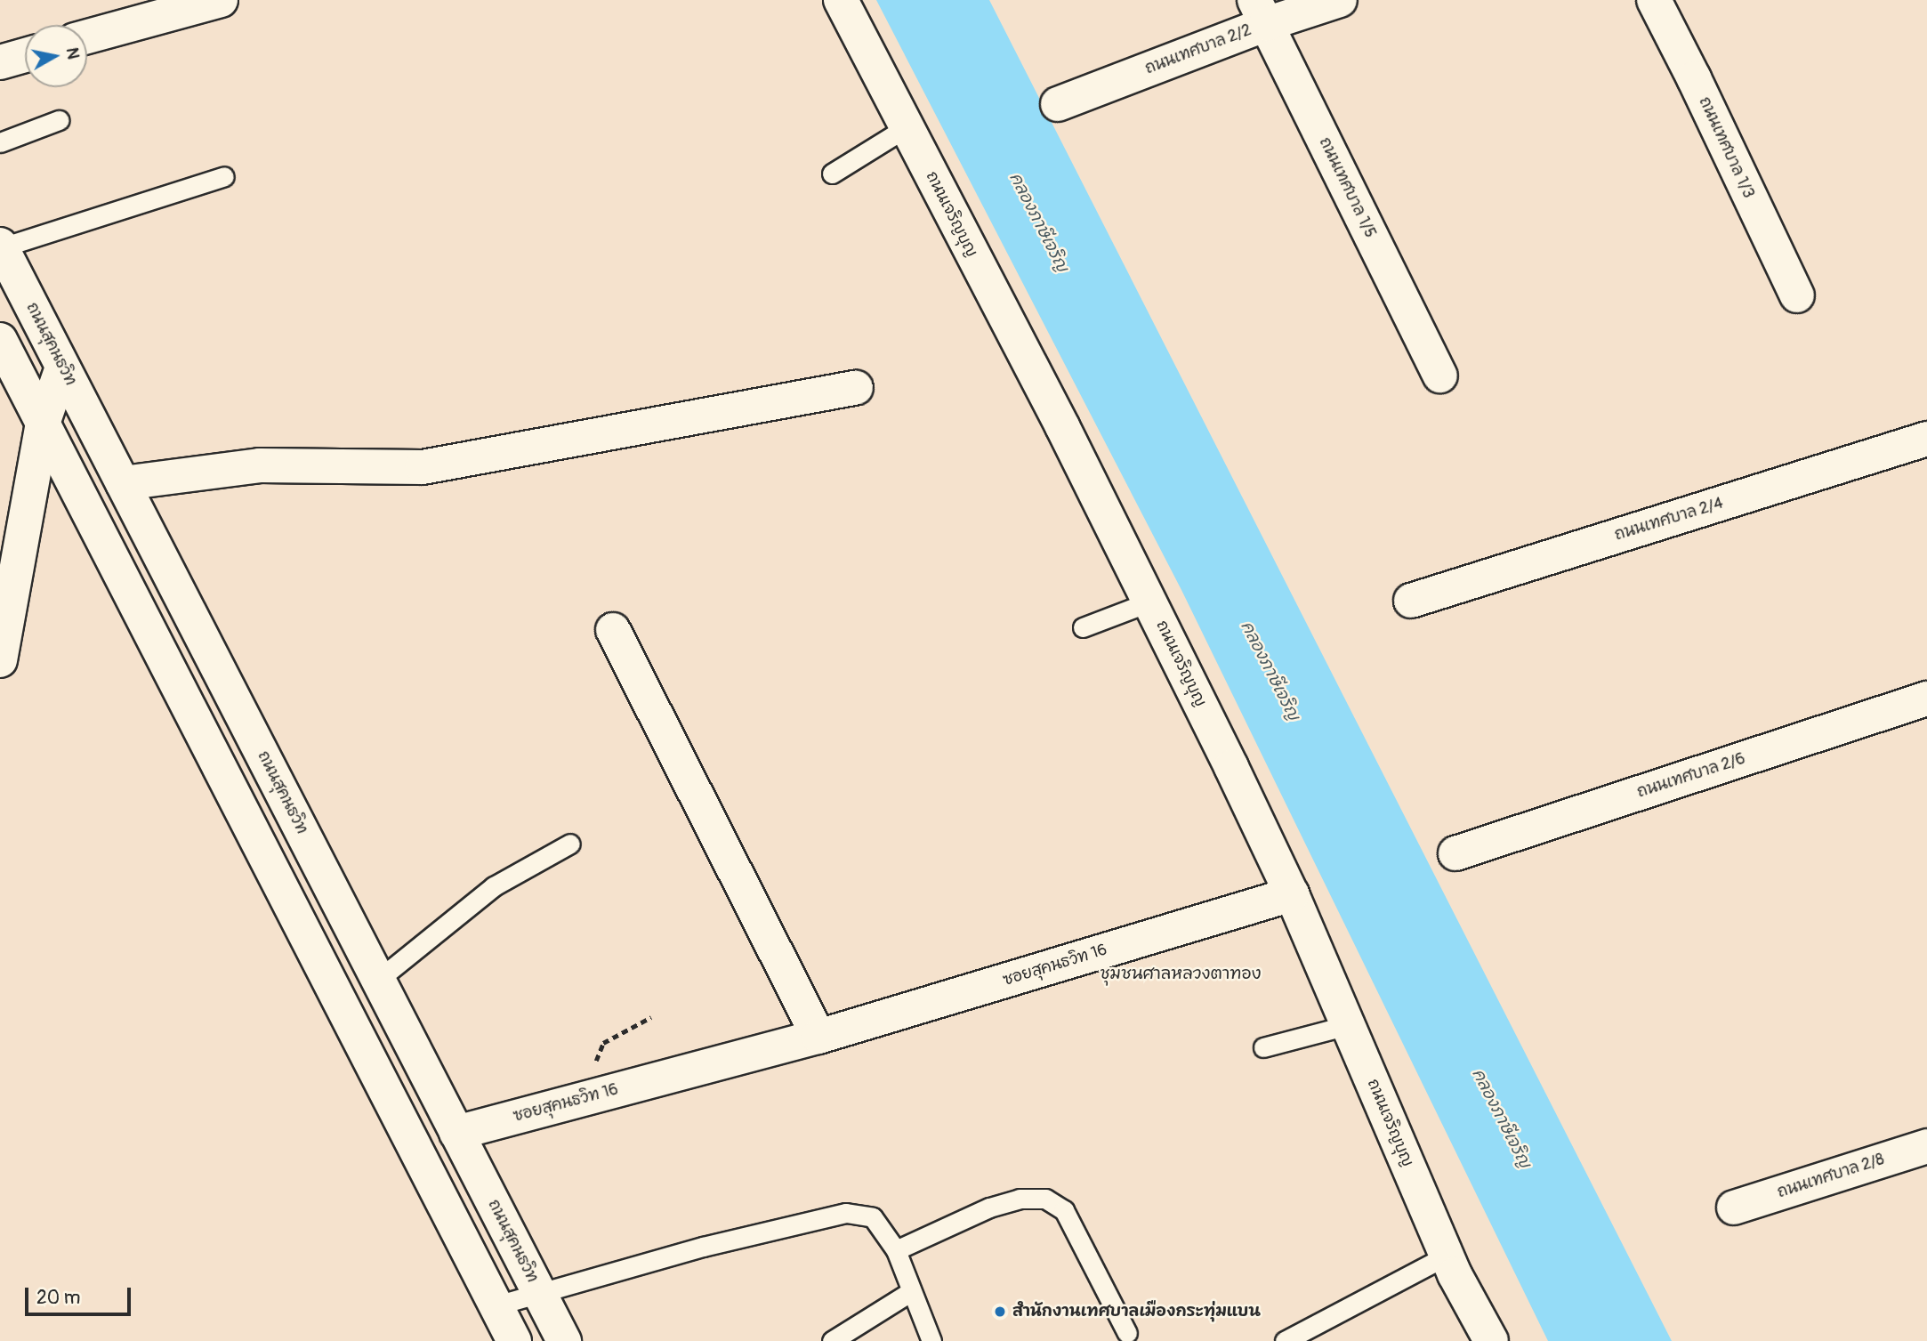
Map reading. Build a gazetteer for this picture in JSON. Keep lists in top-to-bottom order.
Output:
{
  "streets": {
    "street": [
      "ถนนเทศบาล 2/2",
      "ถนนเทศบาล 1/3",
      "ถนนเทศบาล 1/5",
      "ถนนเจริญบุญ",
      "ถนนสุคนธวิท",
      "ถนนเทศบาล 2/4",
      "ถนนเทศบาล 2/6",
      "ซอยสุคนธวิท 16",
      "ถนนเทศบาล 2/8"
    ]
  },
  "crossings": [
    ["ถนนเทศบาล 2/2", "ถนนเทศบาล 1/5"],
    ["ถนนเจริญบุญ", "ซอยสุคนธวิท 16"],
    ["ถนนสุคนธวิท", "ซอยสุคนธวิท 16"]
  ],
  "districts": ["ชุมชนศาลหลวงตาทอง"],
  "water": ["คลองภาษีเจริญ"],
  "places": ["สำนักงานเทศบาลเมืองกระทุ่มแบน"],
  "scale_bar": "20 m",
  "north": "right"
}
